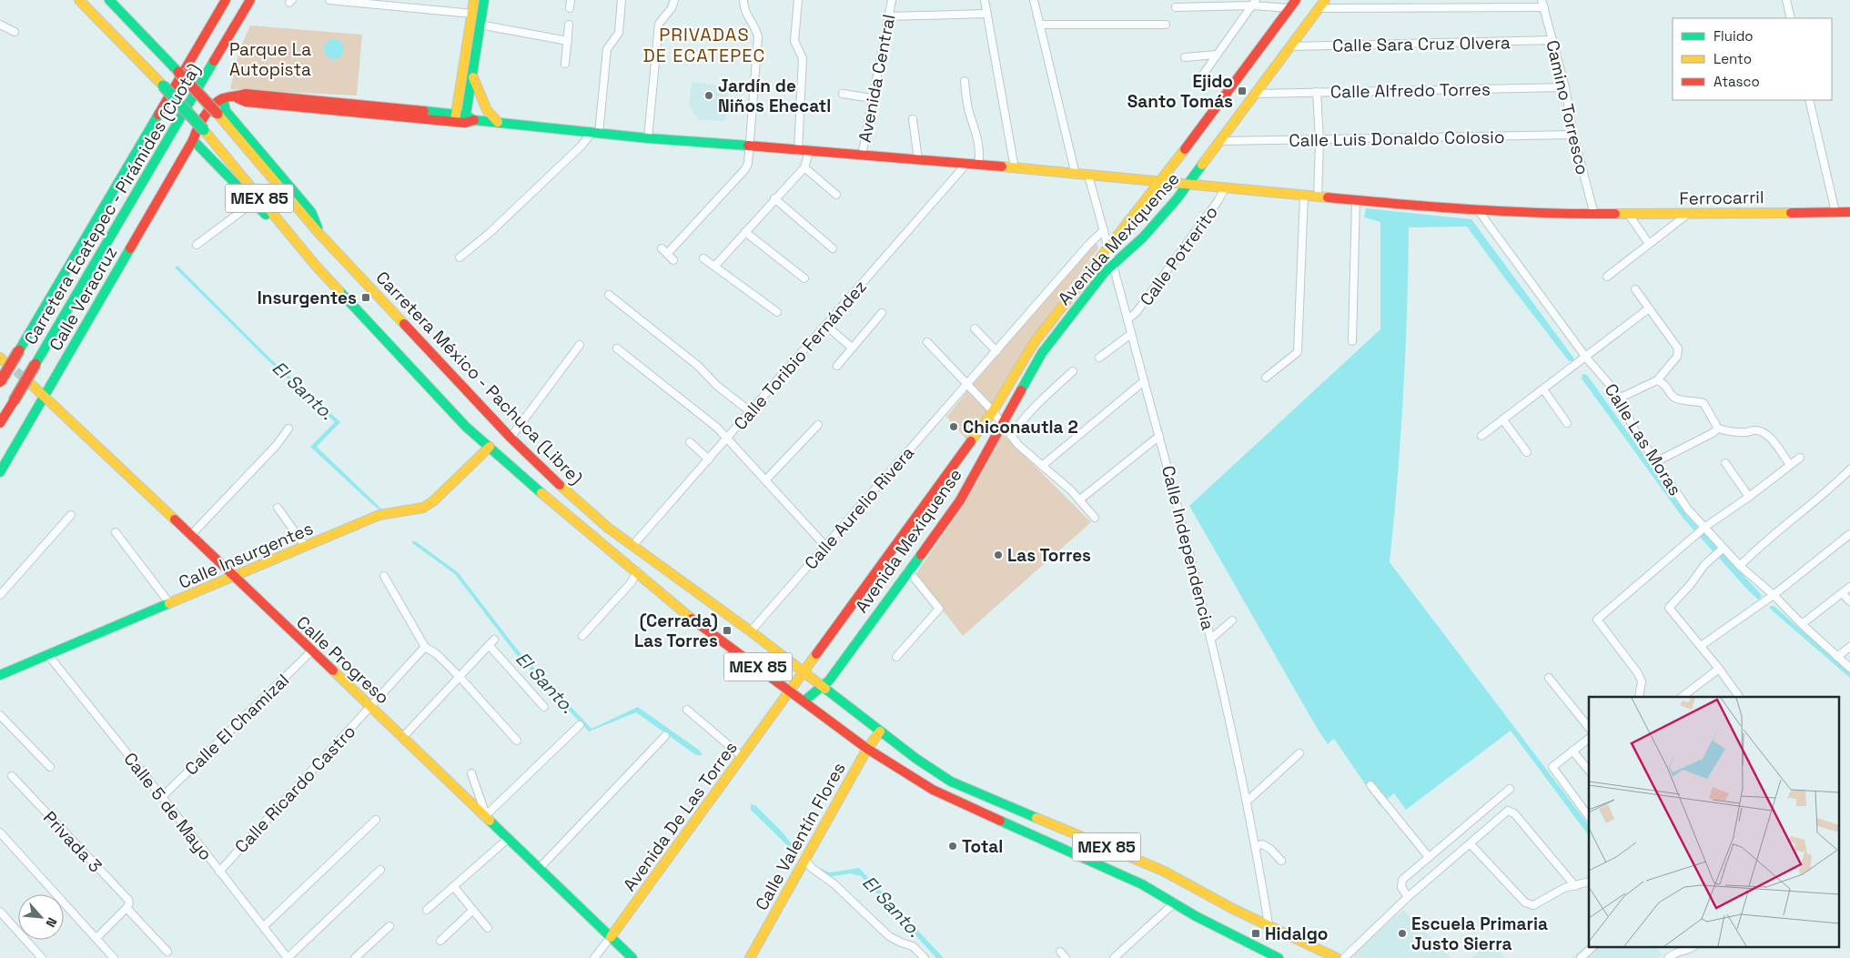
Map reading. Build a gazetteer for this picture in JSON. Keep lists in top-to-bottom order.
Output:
{
  "streets": {
    "main road": [
      "Ferrocarril",
      "MEX 85",
      "Carretera Ecatepec - Pirámides (Cuota)",
      "Avenida Mexiquense",
      "Calle Veracruz",
      "Carretera México - Pachuca (Libre)",
      "Calle Insurgentes",
      "Calle Progreso",
      "Avenida De Las Torres",
      "Calle Valentín Flores"
    ],
    "street": [
      "Calle Sara Cruz Olvera",
      "Avenida Central",
      "Calle Alfredo Torres",
      "Camino Torresco",
      "Calle Luis Donaldo Colosio",
      "Calle Potrerito",
      "Calle Toribio Fernández",
      "Calle Las Moras",
      "Calle Aurelio Rivera",
      "Calle Independencia",
      "Calle El Chamizal",
      "Calle Ricardo Castro",
      "Calle 5 de Mayo",
      "Privada 3"
    ]
  },
  "crossings": [
    ["Calle Sara Cruz Olvera", "Camino Torresco"],
    ["Calle Sara Cruz Olvera", "Avenida Mexiquense"],
    ["Avenida Central", "Ferrocarril"],
    ["Calle Alfredo Torres", "Camino Torresco"],
    ["Calle Alfredo Torres", "Avenida Mexiquense"],
    ["Camino Torresco", "Calle Luis Donaldo Colosio"],
    ["Camino Torresco", "Ferrocarril"],
    ["Calle Luis Donaldo Colosio", "Avenida Mexiquense"],
    ["Ferrocarril", "Avenida Mexiquense"],
    ["Ferrocarril", "Calle Potrerito"],
    ["Ferrocarril", "Calle Veracruz"],
    ["Ferrocarril", "Calle Toribio Fernández"],
    ["Ferrocarril", "Calle Las Moras"],
    ["Ferrocarril", "Calle Independencia"],
    ["Avenida Mexiquense", "Carretera México - Pachuca (Libre)"],
    ["Avenida Mexiquense", "Calle Independencia"],
    ["Avenida Mexiquense", "Avenida De Las Torres"],
    ["Calle Potrerito", "Calle Independencia"],
    ["Calle Veracruz", "Calle Progreso"],
    ["Calle Toribio Fernández", "Carretera México - Pachuca (Libre)"],
    ["Carretera México - Pachuca (Libre)", "Calle Aurelio Rivera"],
    ["Carretera México - Pachuca (Libre)", "Calle Independencia"],
    ["Carretera México - Pachuca (Libre)", "Calle Insurgentes"],
    ["Carretera México - Pachuca (Libre)", "Avenida De Las Torres"],
    ["Carretera México - Pachuca (Libre)", "Calle Valentín Flores"],
    ["Calle Aurelio Rivera", "Calle Independencia"],
    ["Calle Insurgentes", "Calle Progreso"],
    ["Calle Insurgentes", "Calle 5 de Mayo"],
    ["Calle Progreso", "Calle El Chamizal"],
    ["Calle Progreso", "Calle Ricardo Castro"],
    ["Calle Progreso", "Avenida De Las Torres"],
    ["Calle El Chamizal", "Calle 5 de Mayo"],
    ["Calle Ricardo Castro", "Calle 5 de Mayo"]
  ],
  "districts": ["PRIVADAS DE ECATEPEC"],
  "water": ["El Santo."],
  "parks": ["Parque La Autopista"],
  "places": {
    "transit": [
      "Ejido Santo Tomás",
      "Insurgentes",
      "(Cerrada) Las Torres",
      "Hidalgo"
    ],
    "other": [
      "Jardín de Niños Ehecatl",
      "Chiconautla 2",
      "Las Torres",
      "Total",
      "Escuela Primaria Justo Sierra"
    ]
  },
  "legend": ["Fluido", "Lento", "Atasco"],
  "north": "bottom right"
}
